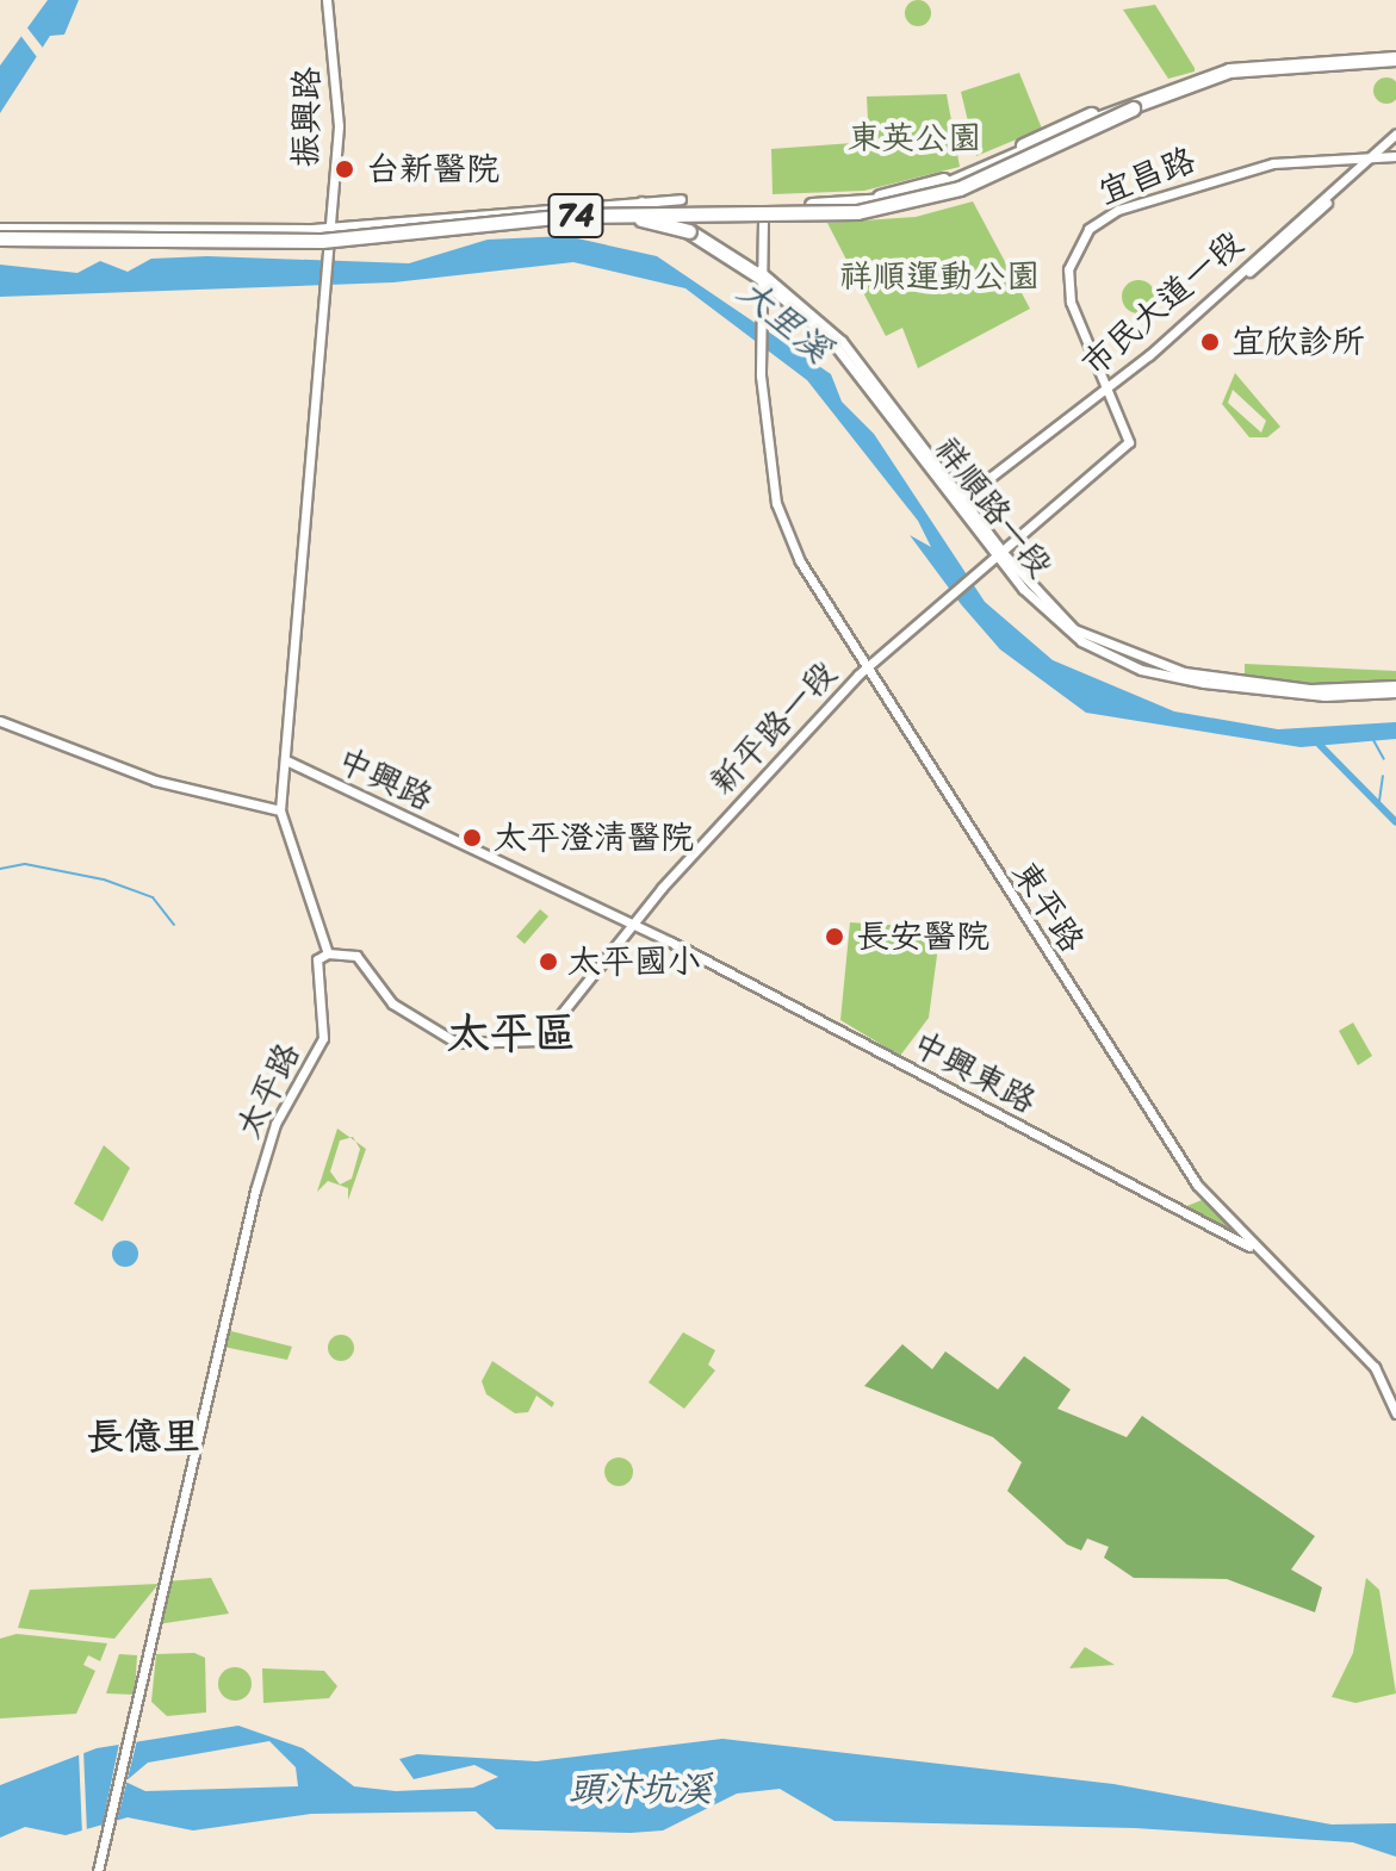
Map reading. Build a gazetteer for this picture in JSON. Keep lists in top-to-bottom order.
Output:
{
  "streets": {
    "highway": ["74"],
    "street": [
      "振興路",
      "宜昌路",
      "市民大道一段",
      "祥順路一段",
      "新平路一段",
      "中興路",
      "東平路",
      "中興東路",
      "太平路"
    ]
  },
  "crossings": [
    ["振興路", "太平路"],
    ["宜昌路", "市民大道一段"],
    ["宜昌路", "新平路一段"],
    ["市民大道一段", "祥順路一段"],
    ["祥順路一段", "新平路一段"],
    ["祥順路一段", "東平路"],
    ["新平路一段", "中興路"],
    ["新平路一段", "東平路"],
    ["新平路一段", "太平路"],
    ["中興路", "中興東路"],
    ["中興路", "太平路"],
    ["東平路", "中興東路"]
  ],
  "districts": ["太平區", "長億里"],
  "water": ["大里溪", "頭汴坑溪"],
  "parks": ["東英公園", "祥順運動公園"],
  "places": [
    "台新醫院",
    "宜欣診所",
    "太平澄清醫院",
    "長安醫院",
    "太平國小"
  ]
}
